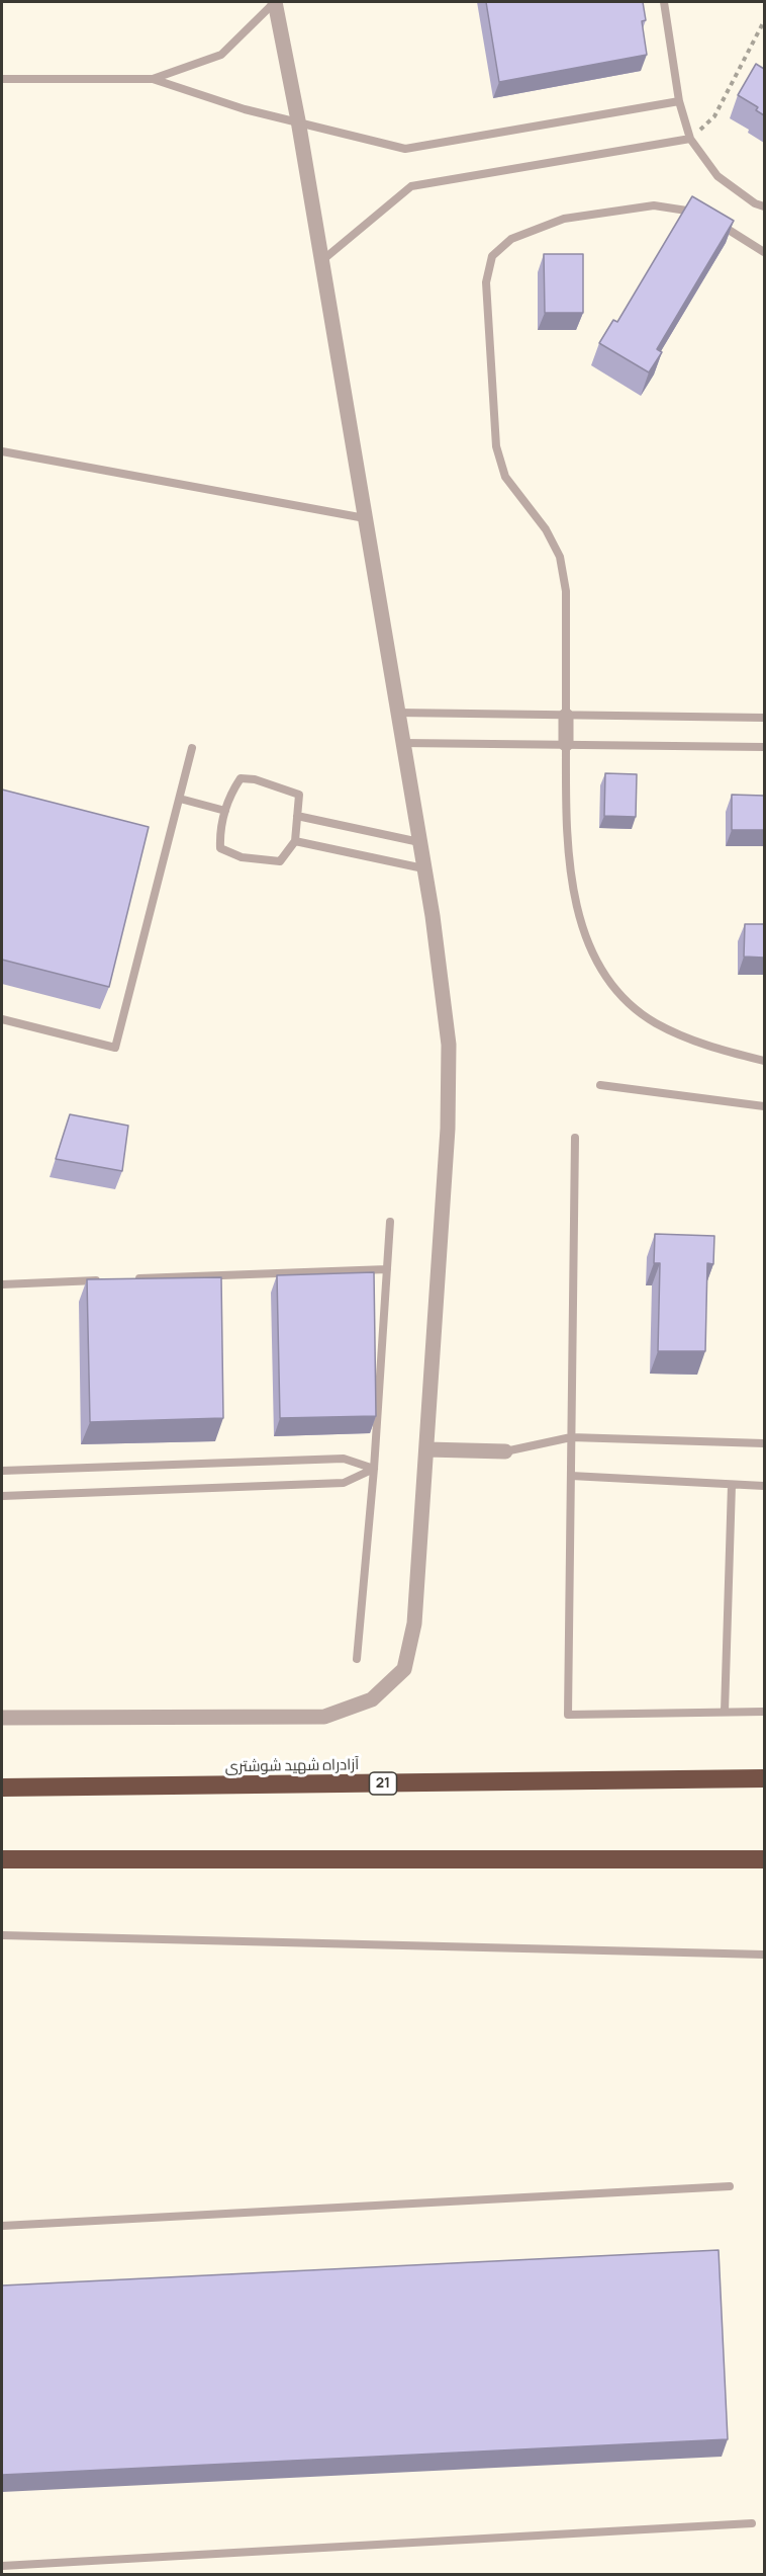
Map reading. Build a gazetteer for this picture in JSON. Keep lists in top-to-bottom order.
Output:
{
  "streets": {
    "highway": ["آزادراه شهید شوشتری", "21"]
  }
}
